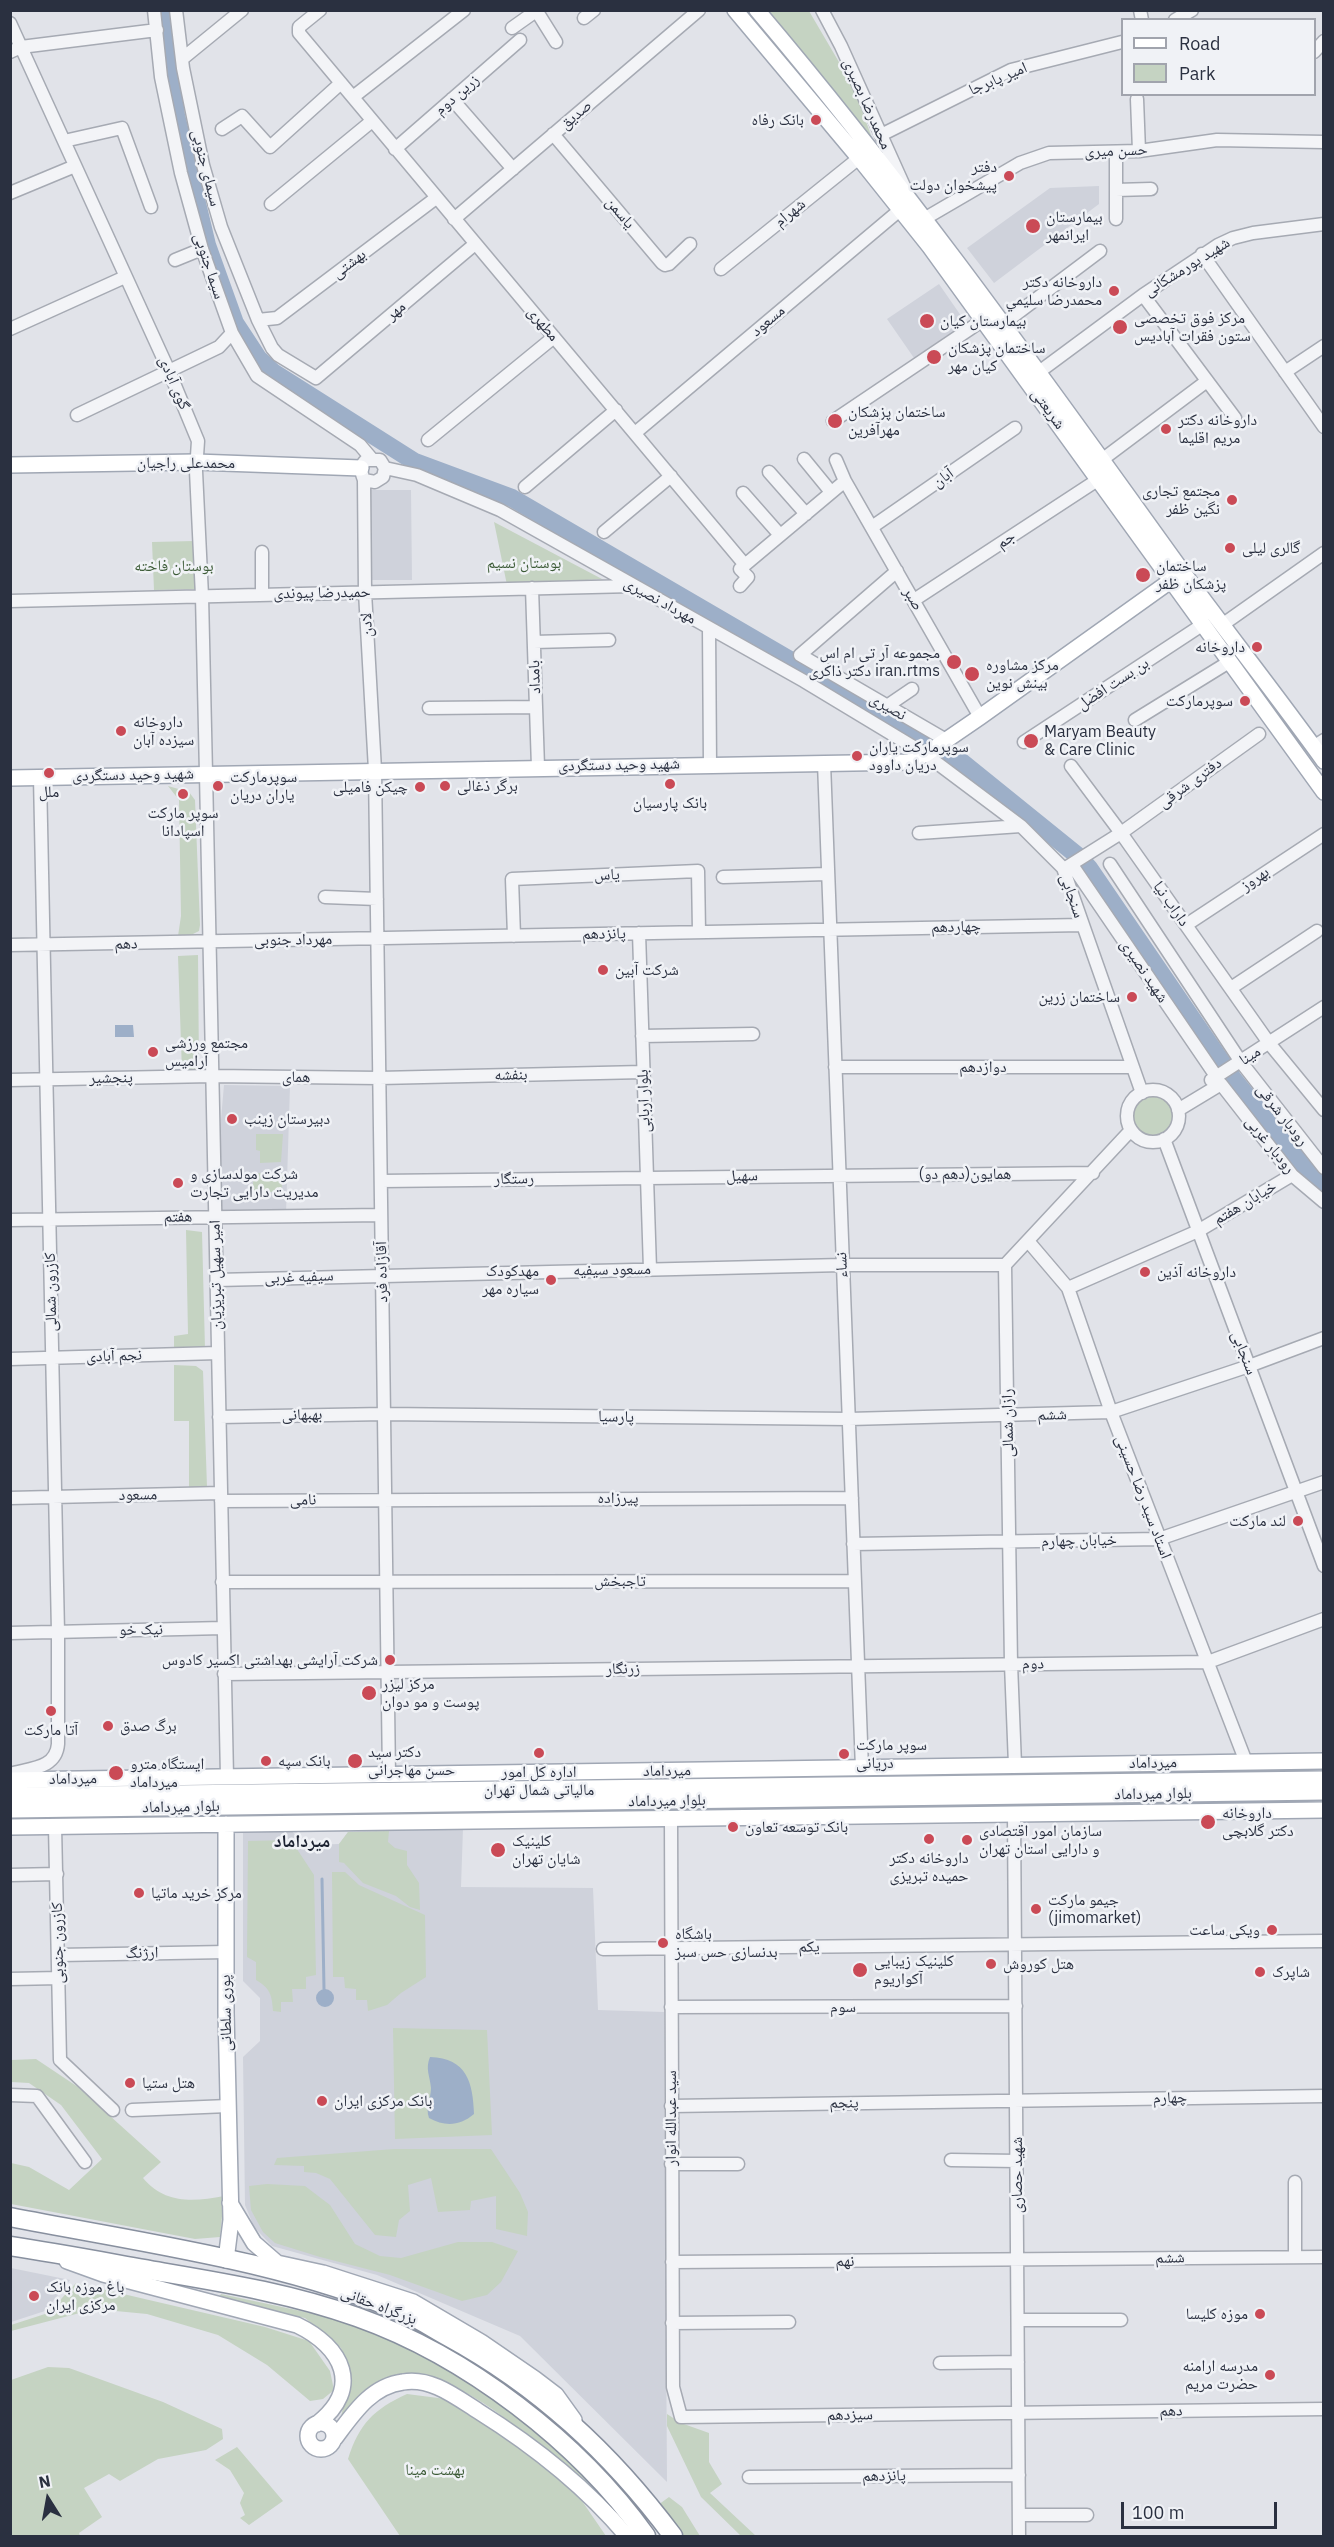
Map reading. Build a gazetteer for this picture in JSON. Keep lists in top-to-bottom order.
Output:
{
  "streets": {
    "highway": ["بزرگراه حقانی"],
    "main road": [
      "شریعتی",
      "محمدعلی راجیان",
      "شهید وحید دستگردی",
      "میرداماد",
      "بلوار میرداماد",
      "پوری سلطانی"
    ],
    "street": [
      "امیر پابرجا",
      "زرین دوم",
      "محمدرضا بصیری",
      "صدیق",
      "حسن میری",
      "سیمای جنوبی",
      "یاسمن",
      "شهرام",
      "بهشتی",
      "سیما جنوبی",
      "شهید پورمشکانی",
      "مهر",
      "مسعود",
      "مطهری",
      "گوی آبادی",
      "آبان",
      "جم",
      "حمیدرضا پیوندی",
      "صبر",
      "مهرداد نصیری",
      "لادن",
      "بامداد",
      "بن بست افضل",
      "نصیری",
      "دفتری شرقی",
      "یاس",
      "بهروز",
      "سنجابی",
      "داراب نیا",
      "چهاردهم",
      "پانزدهم",
      "مهرداد جنوبی",
      "دهم",
      "شهید نصیری",
      "مینا",
      "دوازدهم",
      "بنفشه",
      "همای",
      "پنجشیر",
      "بلوار اربابی",
      "رودبار شرقی",
      "رودبار غربی",
      "همایون(دهم دو)",
      "سهیل",
      "رستگار",
      "خیابان هفتم",
      "هفتم",
      "نساء",
      "مسعود سیفیه",
      "آقازاده فرد",
      "امیر سهیل تبریزیان",
      "سیفیه غربی",
      "کازرون شمالی",
      "نجم آبادی",
      "بهبهانی",
      "ششم",
      "پارسیا",
      "رازان شمالی",
      "استاد سید رضا حسینی",
      "پیرزاده",
      "نامی",
      "خیابان چهارم",
      "تاجبخش",
      "نیک خو",
      "دوم",
      "زرنگار",
      "کازرون جنوبی",
      "یکم",
      "ارژنگ",
      "سوم",
      "چهارم",
      "پنجم",
      "سید عبدالله انوار",
      "شهید حصاری",
      "نهم",
      "سیزدهم"
    ]
  },
  "crossings": [
    ["امیر پابرجا", "محمدرضا بصیری"],
    ["زرین دوم", "مطهری"],
    ["محمدرضا بصیری", "مسعود"],
    ["محمدرضا بصیری", "شریعتی"],
    ["صدیق", "یاسمن"],
    ["صدیق", "مطهری"],
    ["حسن میری", "شریعتی"],
    ["سیمای جنوبی", "بهشتی"],
    ["سیمای جنوبی", "مهر"],
    ["شهرام", "شریعتی"],
    ["بهشتی", "مهر"],
    ["بهشتی", "مطهری"],
    ["سیما جنوبی", "محمدعلی راجیان"],
    ["سیما جنوبی", "مهرداد نصیری"],
    ["سیما جنوبی", "لادن"],
    ["شهید پورمشکانی", "شریعتی"],
    ["مهر", "مطهری"],
    ["مسعود", "مطهری"],
    ["مسعود", "شریعتی"],
    ["مسعود", "امیر سهیل تبریزیان"],
    ["مسعود", "کازرون شمالی"],
    ["مسعود", "نامی"],
    ["گوی آبادی", "محمدعلی راجیان"],
    ["گوی آبادی", "حمیدرضا پیوندی"],
    ["گوی آبادی", "شهید وحید دستگردی"],
    ["گوی آبادی", "امیر سهیل تبریزیان"],
    ["شریعتی", "جم"],
    ["شریعتی", "بن بست افضل"],
    ["شریعتی", "شهید وحید دستگردی"],
    ["محمدعلی راجیان", "لادن"],
    ["آبان", "صبر"],
    ["جم", "صبر"],
    ["حمیدرضا پیوندی", "مهرداد نصیری"],
    ["حمیدرضا پیوندی", "لادن"],
    ["حمیدرضا پیوندی", "بامداد"],
    ["صبر", "نصیری"],
    ["صبر", "شهید وحید دستگردی"],
    ["مهرداد نصیری", "نصیری"],
    ["مهرداد نصیری", "شهید وحید دستگردی"],
    ["مهرداد نصیری", "سنجابی"],
    ["لادن", "شهید وحید دستگردی"],
    ["لادن", "آقازاده فرد"],
    ["بامداد", "شهید وحید دستگردی"],
    ["نصیری", "شهید وحید دستگردی"],
    ["نصیری", "سنجابی"],
    ["شهید وحید دستگردی", "سنجابی"],
    ["شهید وحید دستگردی", "نساء"],
    ["شهید وحید دستگردی", "آقازاده فرد"],
    ["شهید وحید دستگردی", "امیر سهیل تبریزیان"],
    ["شهید وحید دستگردی", "کازرون شمالی"],
    ["دفتری شرقی", "سنجابی"],
    ["دفتری شرقی", "داراب نیا"],
    ["دفتری شرقی", "شهید نصیری"],
    ["یاس", "پانزدهم"],
    ["بهروز", "داراب نیا"],
    ["سنجابی", "چهاردهم"],
    ["سنجابی", "شهید نصیری"],
    ["سنجابی", "مینا"],
    ["سنجابی", "دوازدهم"],
    ["سنجابی", "خیابان هفتم"],
    ["سنجابی", "ششم"],
    ["سنجابی", "خیابان چهارم"],
    ["داراب نیا", "مینا"],
    ["چهاردهم", "پانزدهم"],
    ["چهاردهم", "نساء"],
    ["پانزدهم", "مهرداد جنوبی"],
    ["پانزدهم", "بلوار اربابی"],
    ["پانزدهم", "نساء"],
    ["پانزدهم", "آقازاده فرد"],
    ["پانزدهم", "شهید حصاری"],
    ["مهرداد جنوبی", "دهم"],
    ["مهرداد جنوبی", "آقازاده فرد"],
    ["مهرداد جنوبی", "امیر سهیل تبریزیان"],
    ["دهم", "امیر سهیل تبریزیان"],
    ["دهم", "کازرون شمالی"],
    ["دهم", "شهید حصاری"],
    ["دهم", "سیزدهم"],
    ["شهید نصیری", "مینا"],
    ["شهید نصیری", "رودبار شرقی"],
    ["شهید نصیری", "رودبار غربی"],
    ["مینا", "رودبار شرقی"],
    ["مینا", "رودبار غربی"],
    ["دوازدهم", "نساء"],
    ["بنفشه", "همای"],
    ["بنفشه", "بلوار اربابی"],
    ["بنفشه", "آقازاده فرد"],
    ["همای", "پنجشیر"],
    ["همای", "آقازاده فرد"],
    ["همای", "امیر سهیل تبریزیان"],
    ["پنجشیر", "امیر سهیل تبریزیان"],
    ["پنجشیر", "کازرون شمالی"],
    ["بلوار اربابی", "سهیل"],
    ["بلوار اربابی", "رستگار"],
    ["بلوار اربابی", "مسعود سیفیه"],
    ["رودبار غربی", "خیابان هفتم"],
    ["همایون(دهم دو)", "سهیل"],
    ["همایون(دهم دو)", "نساء"],
    ["سهیل", "رستگار"],
    ["سهیل", "نساء"],
    ["رستگار", "آقازاده فرد"],
    ["خیابان هفتم", "استاد سید رضا حسینی"],
    ["هفتم", "آقازاده فرد"],
    ["هفتم", "امیر سهیل تبریزیان"],
    ["هفتم", "کازرون شمالی"],
    ["نساء", "مسعود سیفیه"],
    ["نساء", "ششم"],
    ["نساء", "پارسیا"],
    ["نساء", "پیرزاده"],
    ["نساء", "خیابان چهارم"],
    ["نساء", "تاجبخش"],
    ["نساء", "دوم"],
    ["نساء", "زرنگار"],
    ["نساء", "میرداماد"],
    ["مسعود سیفیه", "آقازاده فرد"],
    ["مسعود سیفیه", "سیفیه غربی"],
    ["مسعود سیفیه", "رازان شمالی"],
    ["آقازاده فرد", "سیفیه غربی"],
    ["آقازاده فرد", "بهبهانی"],
    ["آقازاده فرد", "پارسیا"],
    ["آقازاده فرد", "پیرزاده"],
    ["آقازاده فرد", "نامی"],
    ["آقازاده فرد", "تاجبخش"],
    ["آقازاده فرد", "زرنگار"],
    ["آقازاده فرد", "میرداماد"],
    ["امیر سهیل تبریزیان", "سیفیه غربی"],
    ["امیر سهیل تبریزیان", "نجم آبادی"],
    ["امیر سهیل تبریزیان", "بهبهانی"],
    ["امیر سهیل تبریزیان", "نامی"],
    ["امیر سهیل تبریزیان", "تاجبخش"],
    ["امیر سهیل تبریزیان", "نیک خو"],
    ["امیر سهیل تبریزیان", "زرنگار"],
    ["امیر سهیل تبریزیان", "میرداماد"],
    ["کازرون شمالی", "نجم آبادی"],
    ["کازرون شمالی", "نیک خو"],
    ["بهبهانی", "پارسیا"],
    ["ششم", "پارسیا"],
    ["ششم", "رازان شمالی"],
    ["ششم", "استاد سید رضا حسینی"],
    ["ششم", "شهید حصاری"],
    ["ششم", "نهم"],
    ["رازان شمالی", "خیابان چهارم"],
    ["رازان شمالی", "دوم"],
    ["رازان شمالی", "میرداماد"],
    ["استاد سید رضا حسینی", "خیابان چهارم"],
    ["استاد سید رضا حسینی", "دوم"],
    ["استاد سید رضا حسینی", "میرداماد"],
    ["پیرزاده", "نامی"],
    ["دوم", "زرنگار"],
    ["کازرون جنوبی", "ارژنگ"],
    ["یکم", "سید عبدالله انوار"],
    ["یکم", "شهید حصاری"],
    ["ارژنگ", "پوری سلطانی"],
    ["سوم", "سید عبدالله انوار"],
    ["سوم", "شهید حصاری"],
    ["پوری سلطانی", "بزرگراه حقانی"],
    ["چهارم", "پنجم"],
    ["چهارم", "شهید حصاری"],
    ["پنجم", "سید عبدالله انوار"],
    ["پنجم", "شهید حصاری"],
    ["سید عبدالله انوار", "نهم"],
    ["سید عبدالله انوار", "سیزدهم"],
    ["شهید حصاری", "نهم"],
    ["شهید حصاری", "سیزدهم"]
  ],
  "districts": ["میرداماد"],
  "parks": ["بوستان نسیم", "بوستان فاخته", "بهشت مينا"],
  "places": [
    "بانک رفاه",
    "دفتر پیشخوان دولت",
    "بیمارستان ایرانمهر",
    "داروخانه دكتر محمدرضا سليمي",
    "بیمارستان کیان",
    "مرکز فوق تخصصی ستون فقرات آبادیس",
    "ساختمان پزشکان کیان مهر",
    "ساختمان پزشکان مهرآفرین",
    "داروخانه دکتر مریم اقلیما",
    "مجتمع تجاری نگین ظفر",
    "گالری لیلی",
    "ساختمان پزشکان ظفر",
    "داروخانه",
    "مجموعه آر تی ام اس دکتر ذاکری iran.rtms",
    "مرکز مشاوره بینش نوین",
    "سوپرمارکت",
    "داروخانه سیزده آبان",
    "Maryam Beauty & Care Clinic",
    "سوپرمارکت یاران دریان داوود",
    "ملل",
    "بانک پارسیان",
    "سوپرمارکت یاران دریان",
    "برگر ذغالی",
    "چیکن فامیلی",
    "سوپر مارکت اسپادانا",
    "شرکت آبین",
    "ساختمان زرین",
    "مجتمع ورزشی آرامیس",
    "دبیرستان زینب",
    "شرکت مولدسازی و مدیریت دارایی تجارت",
    "داروخانه آذین",
    "مهدکودک سیاره مهر",
    "لند مارکت",
    "شرکت آرایشی بهداشتی اکسیر کادوس",
    "مرکز لیزر پوست و مو دوان",
    "آتا مارکت",
    "برگ صدق",
    "اداره کل امور مالیاتی شمال تهران",
    "سوپر مارکت دریانی",
    "بانک سپه",
    "دکتر سید حسن مهاجرانی",
    "ایستگاه مترو میرداماد",
    "داروخانه دکتر گلابچی",
    "بانک توسعه تعاون",
    "داروخانه دکتر حمیده تبریزی",
    "سازمان امور اقتصادی و دارایی استان تهران",
    "کلینیک شایان تهران",
    "مرکز خرید ماتیا",
    "جیمو مارکت (jimomarket)",
    "ویکی ساعت",
    "باشگاه بدنسازی حس سبز",
    "هتل کوروش",
    "کلینیک زیبایی آکواریوم",
    "شاپرک",
    "هتل ستیا",
    "بانک مرکزی ایران",
    "باغ موزه بانک مرکزی ایران",
    "موزه کلیسا",
    "مدرسه ارامنه حضرت مریم"
  ],
  "legend": ["Road", "Park"],
  "scale_bar": "100 m",
  "north": "top"
}
